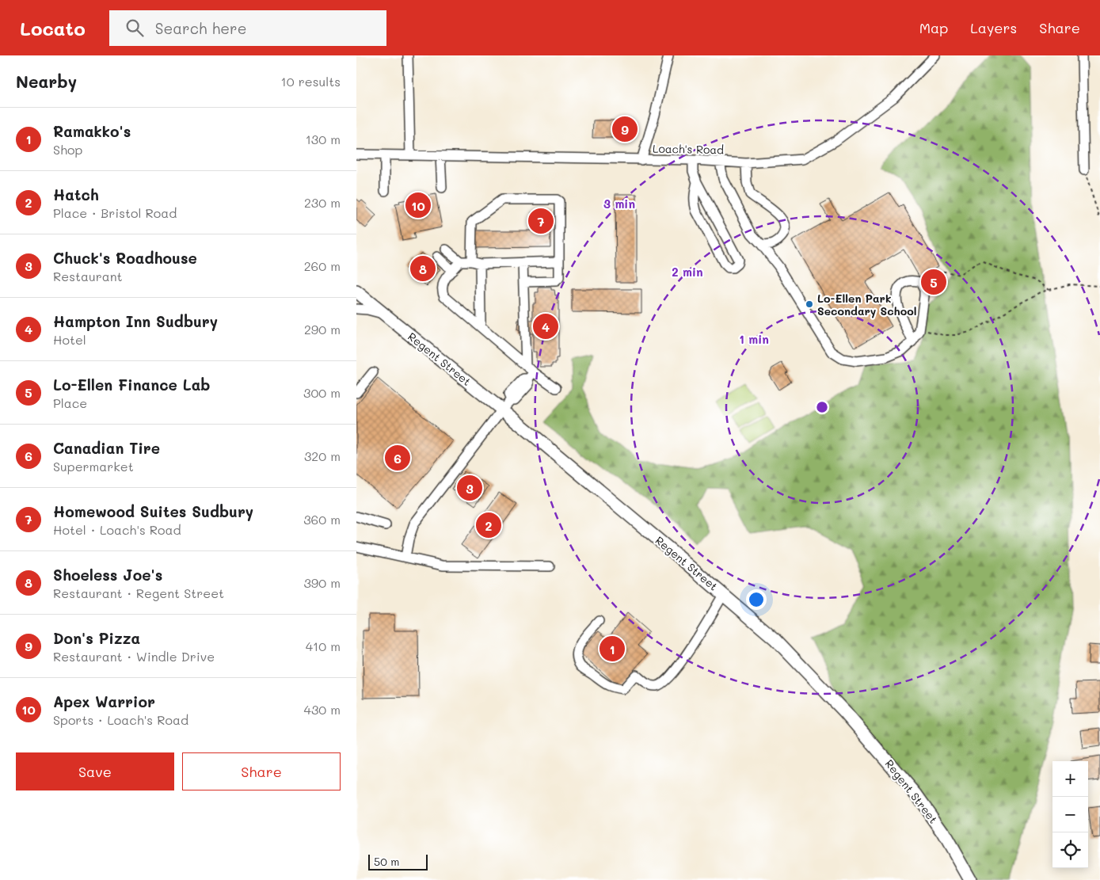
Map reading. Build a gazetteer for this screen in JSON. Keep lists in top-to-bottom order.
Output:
{
  "streets": {
    "main road": ["Regent Street"],
    "street": ["Loach's Road"]
  },
  "places": ["Lo-Ellen Park Secondary School"],
  "scale_bar": "50 m",
  "page": {
    "header": "Locato",
    "search": "Search here",
    "nav": ["Map", "Layers", "Share"],
    "heading": ["Nearby", "10 results"],
    "list": [
      {
        "mark": "1",
        "name": "Ramakko's",
        "note": "Shop",
        "value": "130 m"
      },
      {
        "mark": "2",
        "name": "Hatch",
        "note": "Place · Bristol Road",
        "value": "230 m"
      },
      {
        "mark": "3",
        "name": "Chuck's Roadhouse",
        "note": "Restaurant",
        "value": "260 m"
      },
      {
        "mark": "4",
        "name": "Hampton Inn Sudbury",
        "note": "Hotel",
        "value": "290 m"
      },
      {
        "mark": "5",
        "name": "Lo-Ellen Finance Lab",
        "note": "Place",
        "value": "300 m"
      },
      {
        "mark": "6",
        "name": "Canadian Tire",
        "note": "Supermarket",
        "value": "320 m"
      },
      {
        "mark": "7",
        "name": "Homewood Suites Sudbury",
        "note": "Hotel · Loach's Road",
        "value": "360 m"
      },
      {
        "mark": "8",
        "name": "Shoeless Joe's",
        "note": "Restaurant · Regent Street",
        "value": "390 m"
      },
      {
        "mark": "9",
        "name": "Don's Pizza",
        "note": "Restaurant · Windle Drive",
        "value": "410 m"
      },
      {
        "mark": "10",
        "name": "Apex Warrior",
        "note": "Sports · Loach's Road",
        "value": "430 m"
      }
    ],
    "pins": [
      "9",
      "10",
      "7",
      "8",
      "5",
      "4",
      "6",
      "3",
      "2",
      "1"
    ],
    "buttons": ["Save", "Share"],
    "map_buttons": ["+", "−"],
    "scale": "50 m"
  },
  "rings": ["3 min", "2 min", "1 min"]
}
